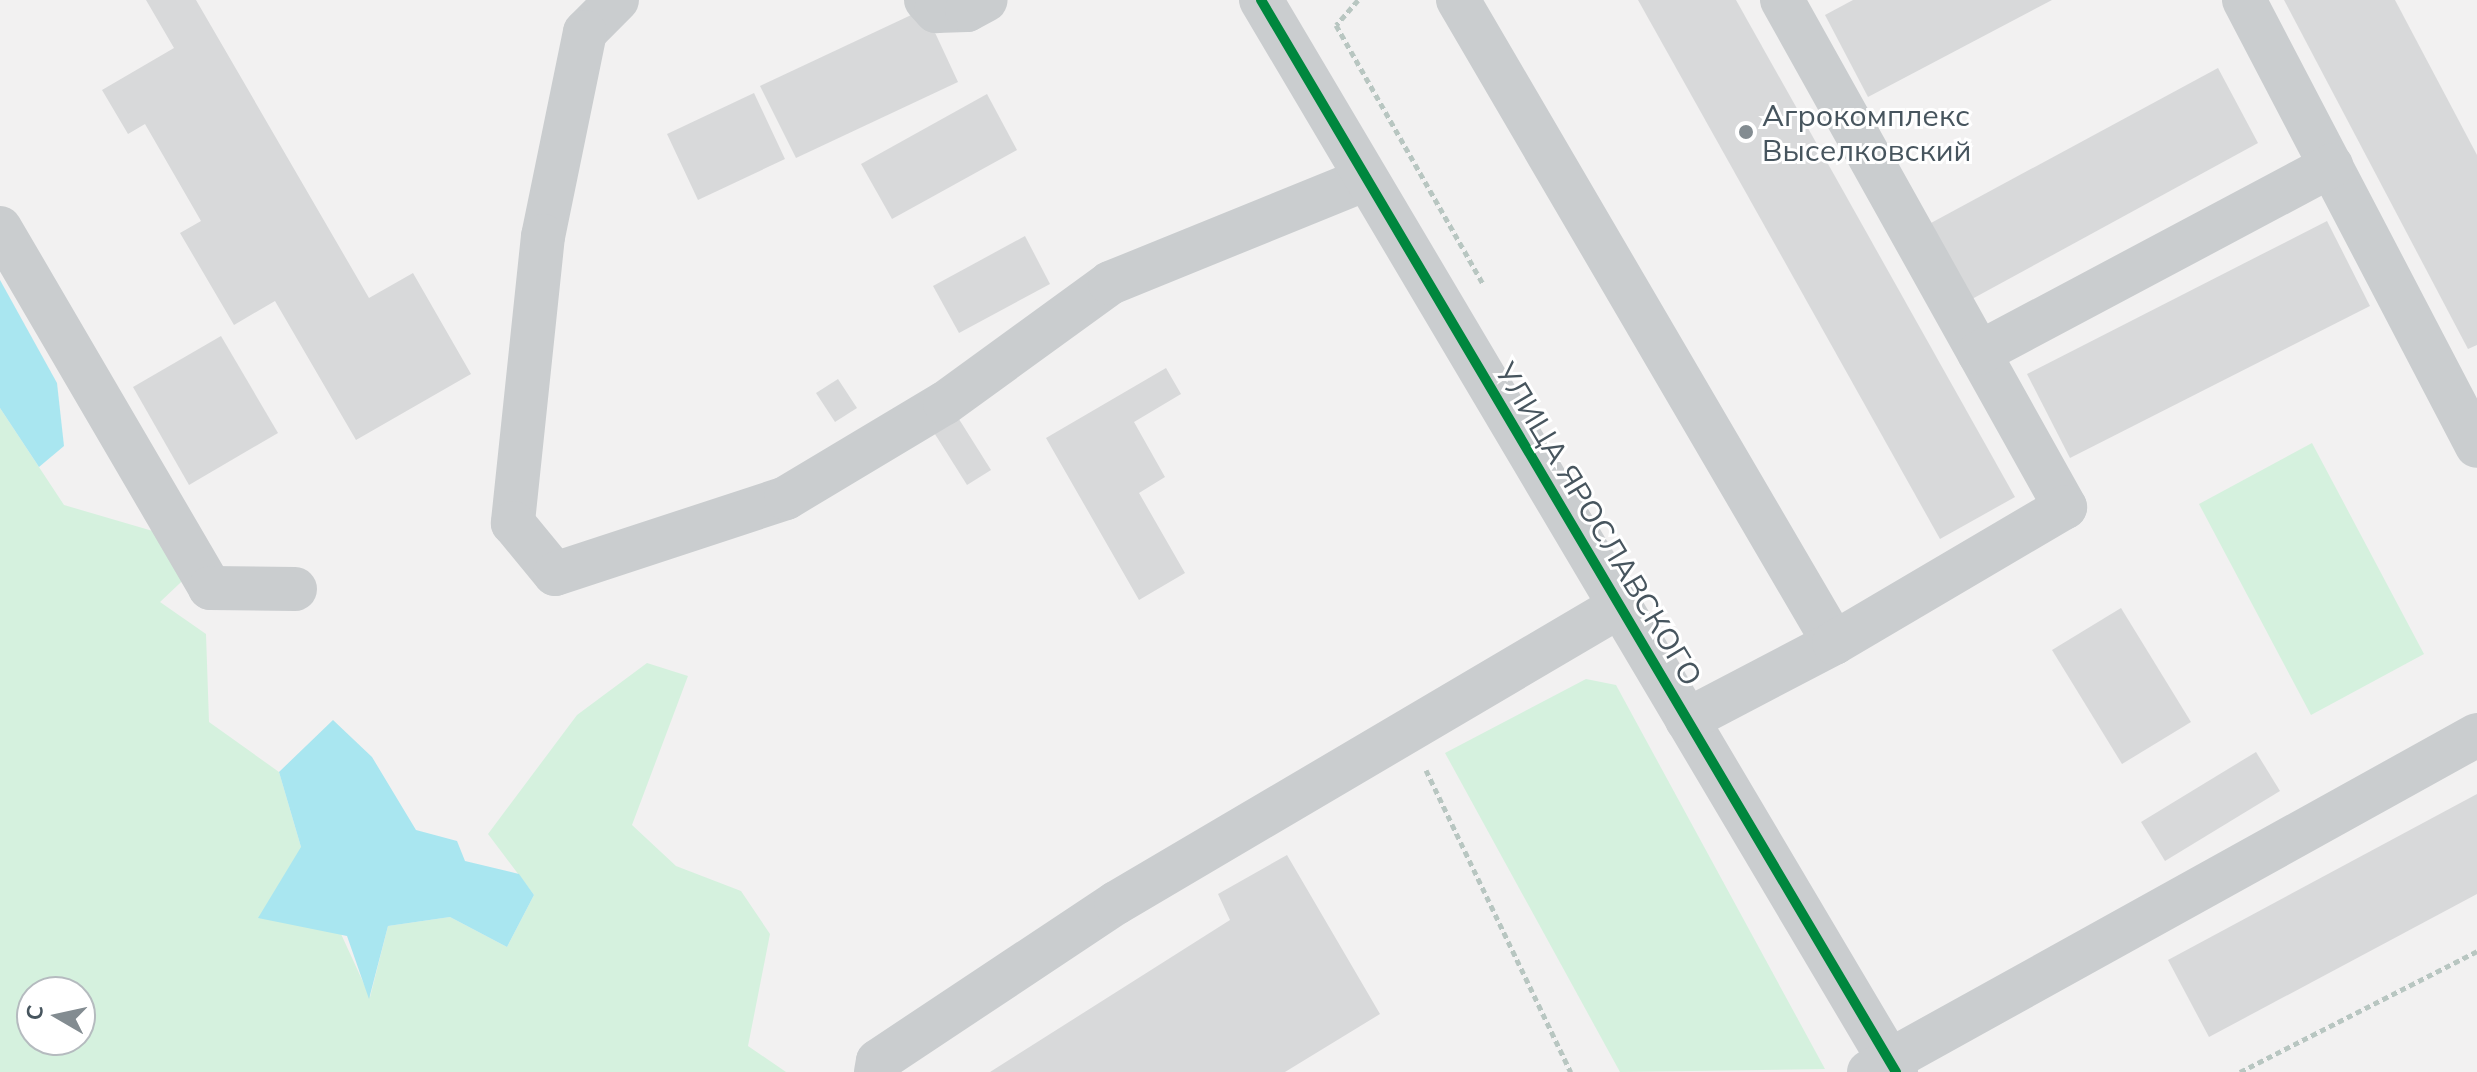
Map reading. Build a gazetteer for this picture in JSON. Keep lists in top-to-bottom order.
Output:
{
  "streets": {
    "street": ["УЛИЦА ЯРОСЛАВСКОГО"]
  },
  "places": ["Агрокомплекс Выселковский"],
  "north": "left"
}
